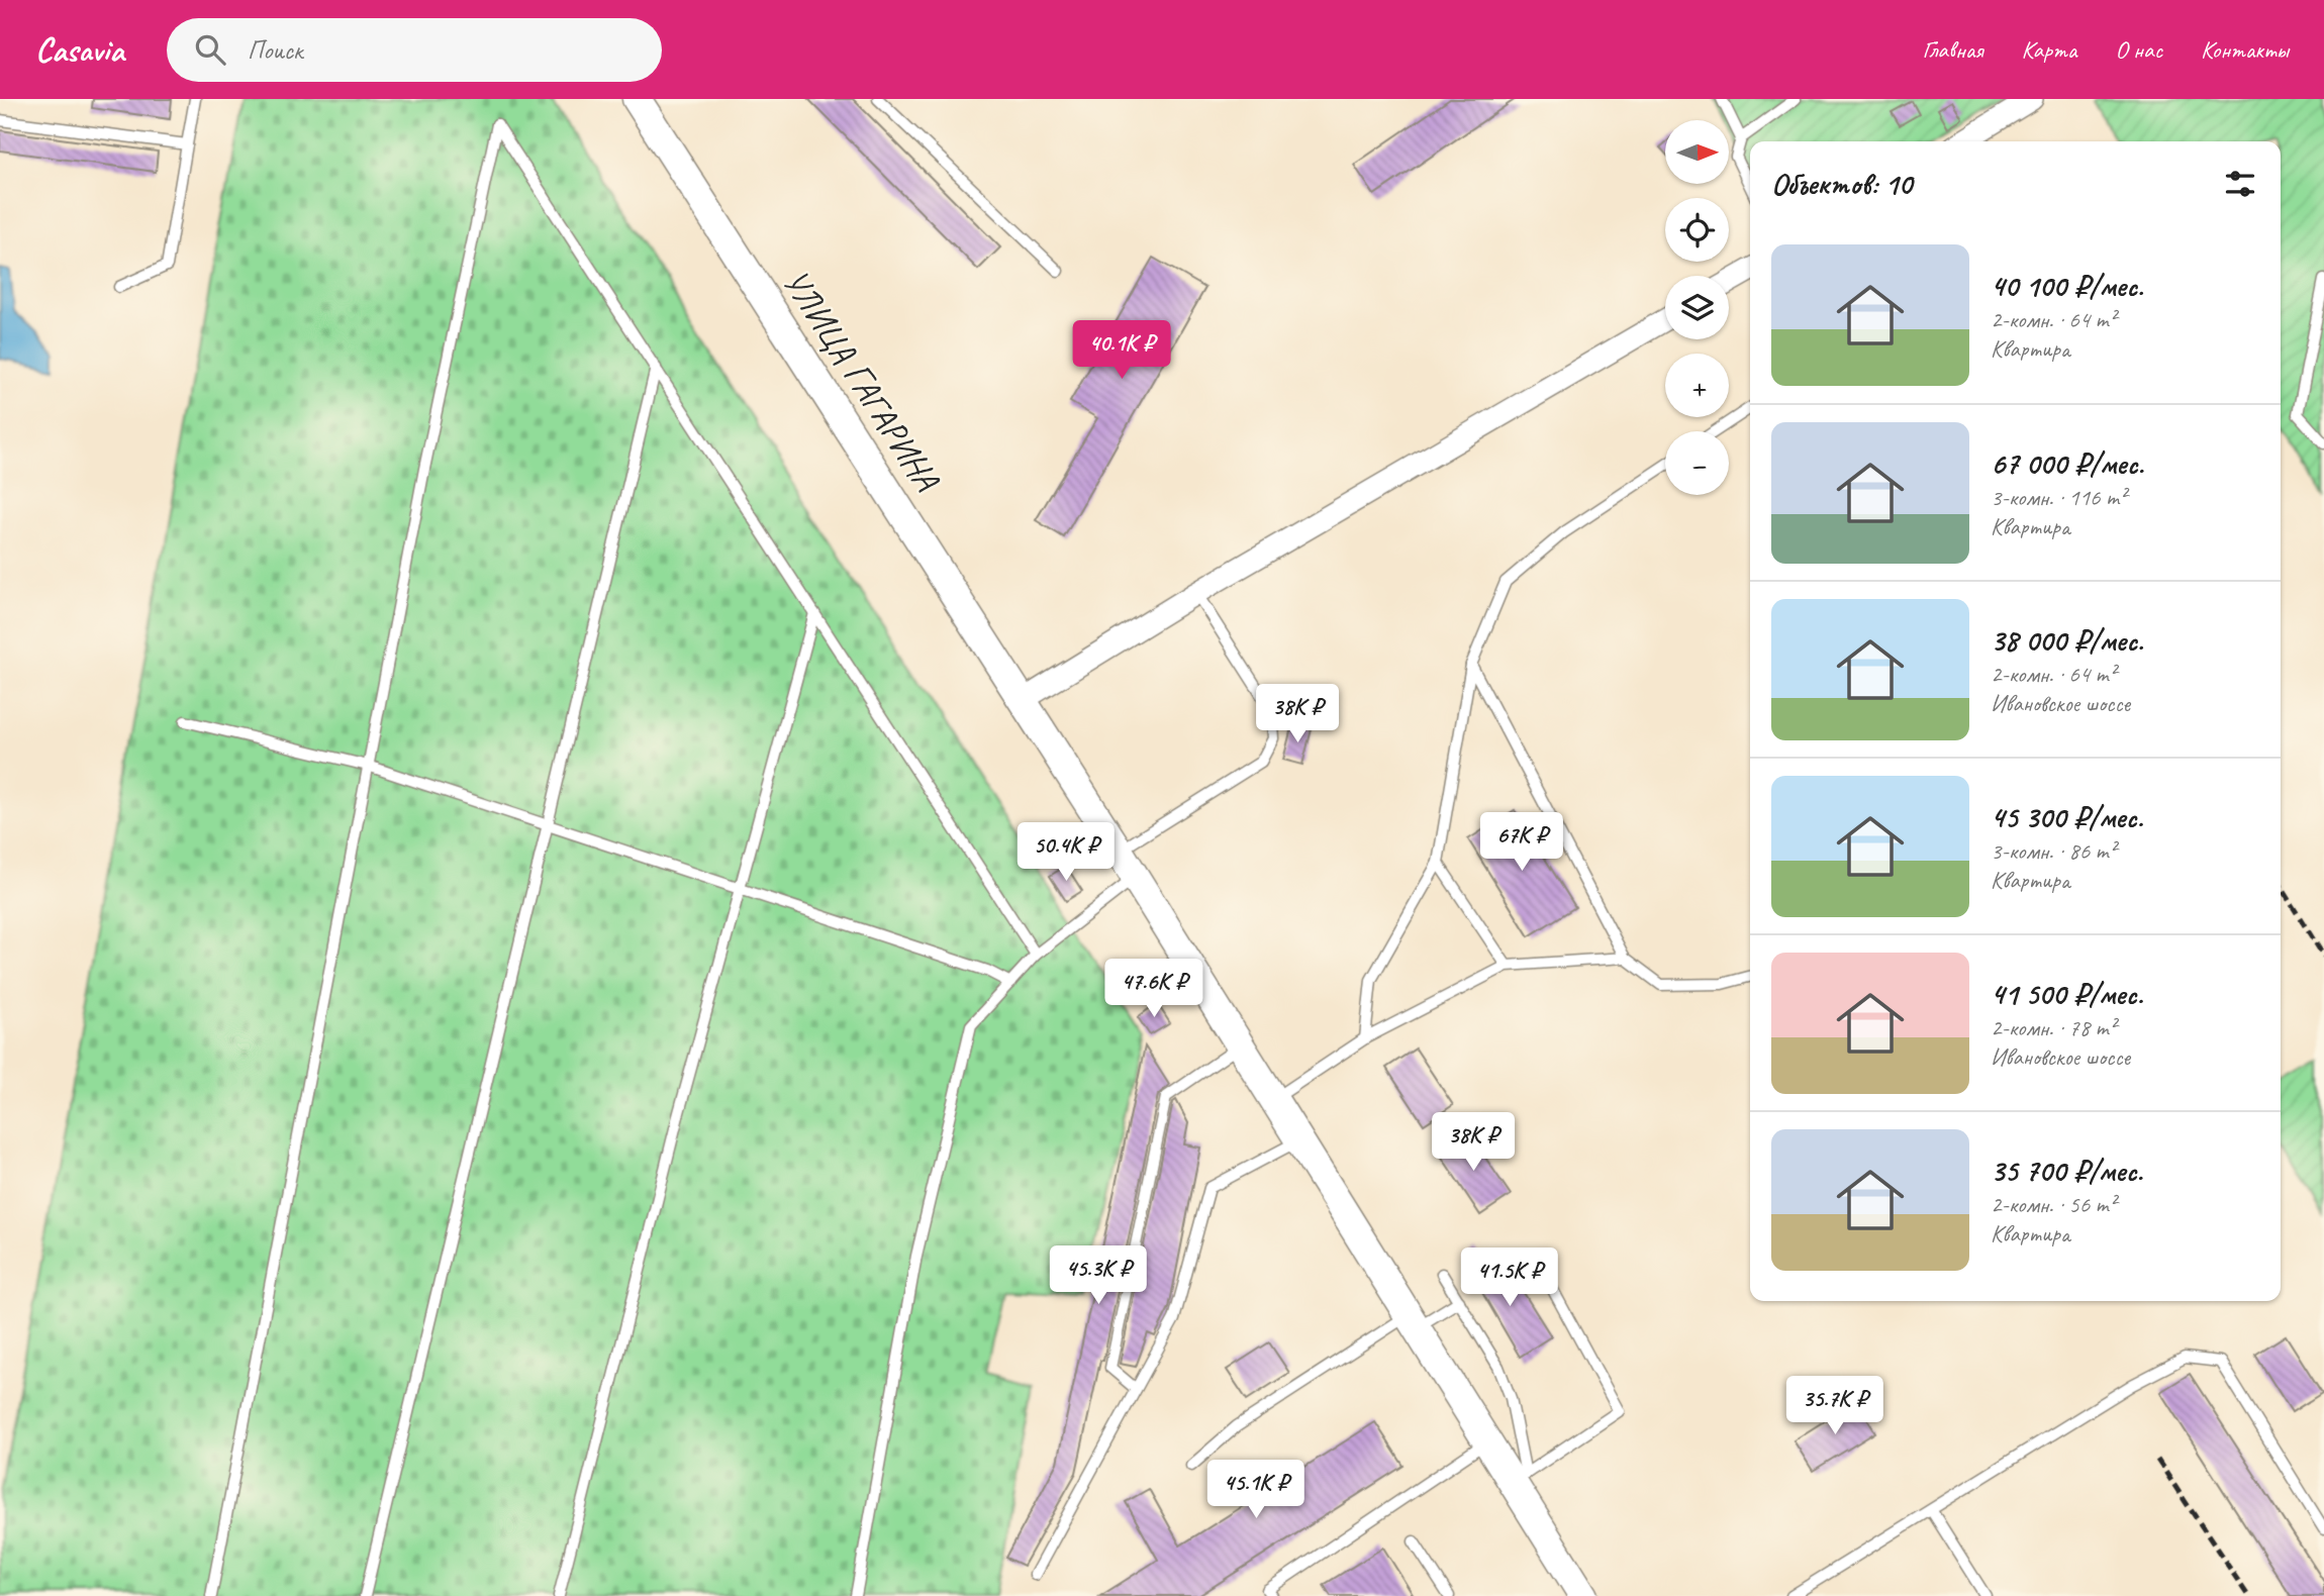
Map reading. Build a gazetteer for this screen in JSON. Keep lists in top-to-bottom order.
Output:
{
  "streets": {
    "street": ["УЛИЦА ГАГАРИНА"]
  },
  "north": "right",
  "page": {
    "header": "Casavia",
    "search": "Поиск",
    "nav": [
      "Главная",
      "Карта",
      "О нас",
      "Контакты"
    ],
    "map_buttons": ["+", "−"],
    "heading": "Объектов: 10",
    "list": [
      {
        "name": "40 100 ₽/мес.",
        "note": "2-комн. · 64 m² · Квартира"
      },
      {
        "name": "67 000 ₽/мес.",
        "note": "3-комн. · 116 m² · Квартира"
      },
      {
        "name": "38 000 ₽/мес.",
        "note": "2-комн. · 64 m² · Ивановское шоссе"
      },
      {
        "name": "45 300 ₽/мес.",
        "note": "3-комн. · 86 m² · Квартира"
      },
      {
        "name": "41 500 ₽/мес.",
        "note": "2-комн. · 78 m² · Ивановское шоссе"
      },
      {
        "name": "35 700 ₽/мес.",
        "note": "2-комн. · 56 m² · Квартира"
      }
    ],
    "price": [
      "40.1K ₽",
      "38K ₽",
      "67K ₽",
      "50.4K ₽",
      "47.6K ₽",
      "38K ₽",
      "45.3K ₽",
      "41.5K ₽",
      "35.7K ₽",
      "45.1K ₽"
    ]
  }
}
